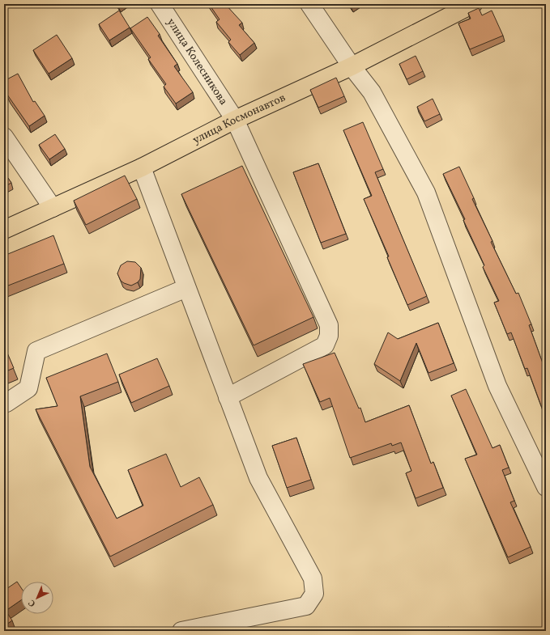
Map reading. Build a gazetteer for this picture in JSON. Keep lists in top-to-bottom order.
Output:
{
  "streets": {
    "main road": ["улица Космонавтов"],
    "street": ["улица Колесникова"]
  },
  "crossings": [
    ["улица Колесникова", "улица Космонавтов"]
  ],
  "north": "bottom left"
}
